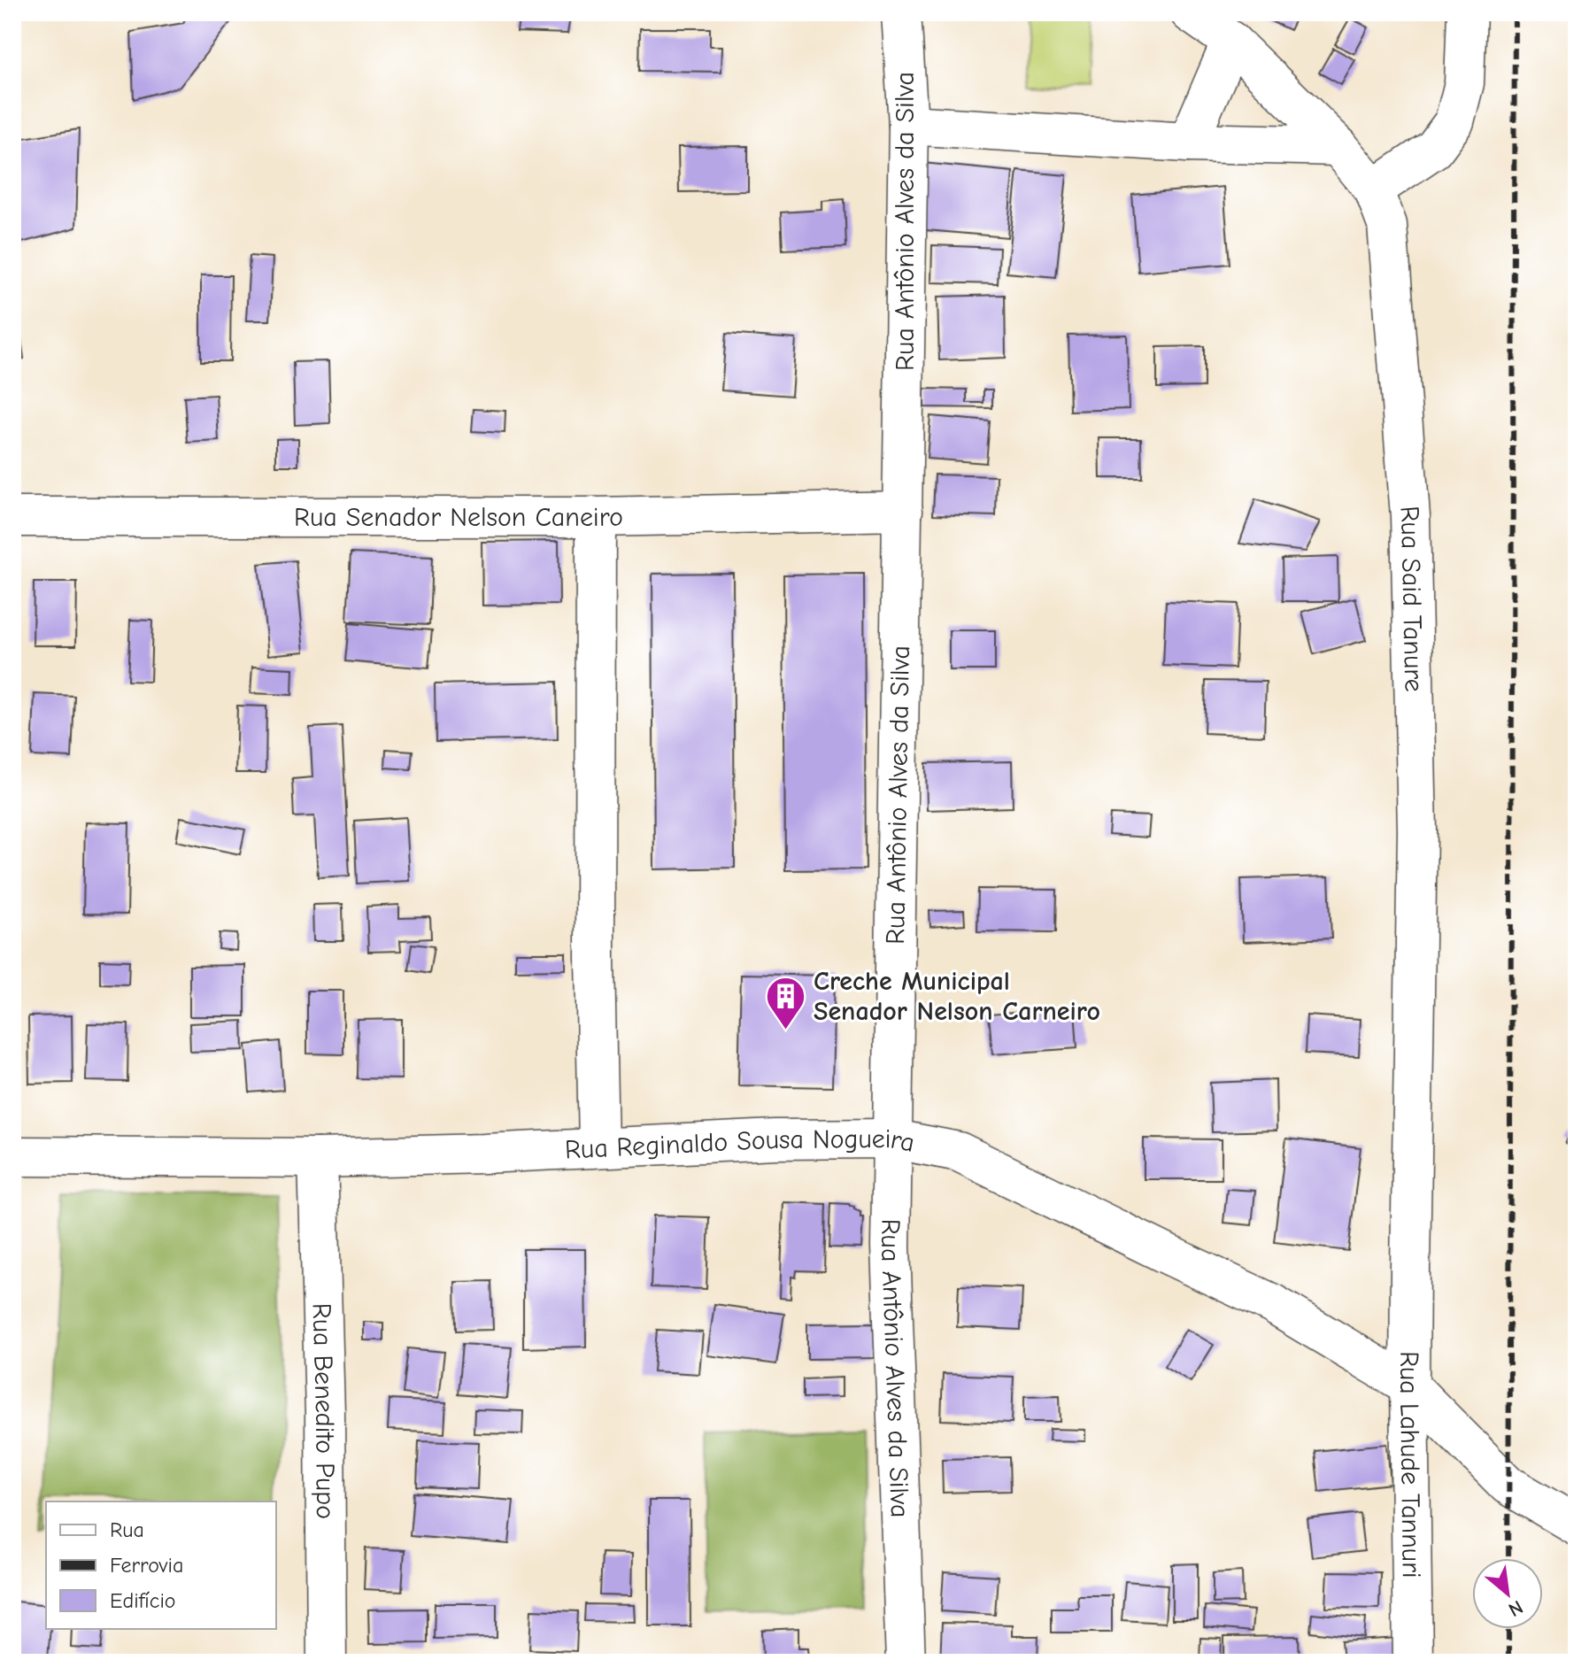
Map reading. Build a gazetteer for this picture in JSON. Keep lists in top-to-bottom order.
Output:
{
  "streets": {
    "street": [
      "Rua Antônio Alves da Silva",
      "Rua Senador Nelson Caneiro",
      "Rua Said Tanure",
      "Rua Reginaldo Sousa Nogueira",
      "Rua Benedito Pupo",
      "Rua Lahude Tannuri"
    ]
  },
  "crossings": [
    ["Rua Antônio Alves da Silva", "Rua Senador Nelson Caneiro"],
    ["Rua Antônio Alves da Silva", "Rua Reginaldo Sousa Nogueira"],
    ["Rua Said Tanure", "Rua Lahude Tannuri"],
    ["Rua Reginaldo Sousa Nogueira", "Rua Benedito Pupo"],
    ["Rua Reginaldo Sousa Nogueira", "Rua Lahude Tannuri"]
  ],
  "places": {
    "building": ["Creche Municipal Senador Nelson Carneiro"]
  },
  "legend": ["Rua", "Ferrovia", "Edifício"],
  "north": "bottom right"
}
